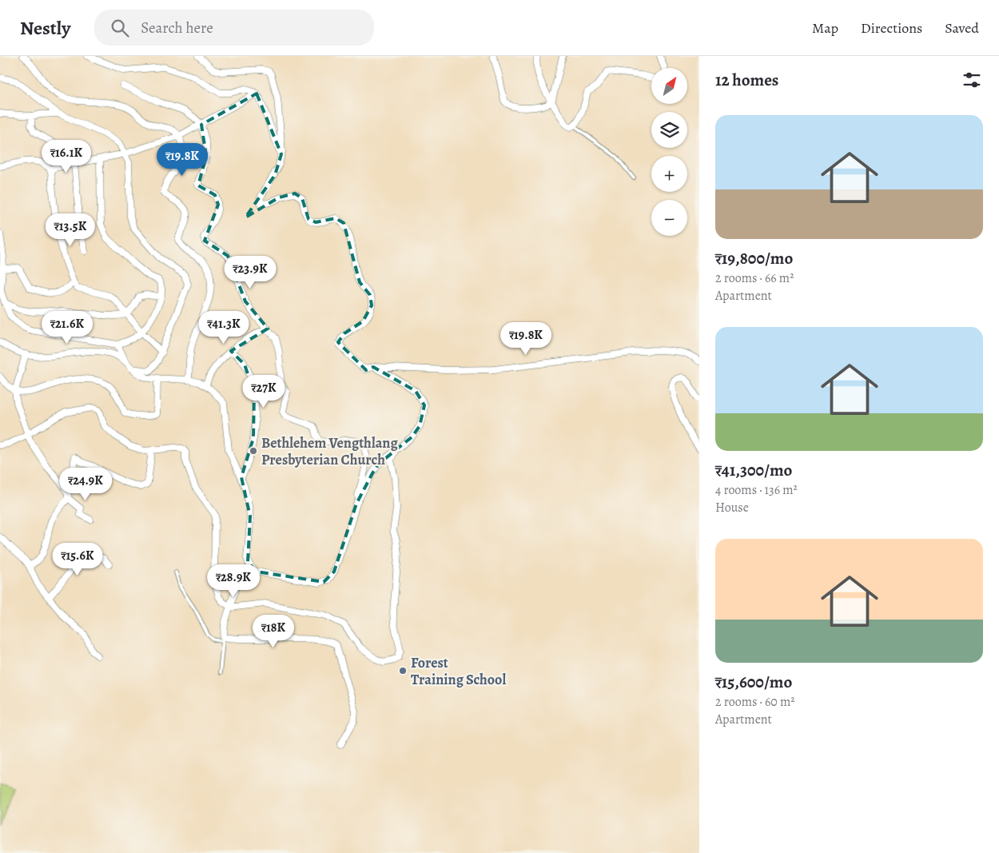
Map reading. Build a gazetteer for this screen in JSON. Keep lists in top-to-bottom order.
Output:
{
  "places": ["Bethlehem Vengthlang Presbyterian Church", "Forest Training School"],
  "north": "top right",
  "page": {
    "header": "Nestly",
    "search": "Search here",
    "nav": ["Map", "Directions", "Saved"],
    "heading": "12 homes",
    "map_buttons": ["+", "−"],
    "list": [
      {
        "name": "₹19,800/mo",
        "note": "2 rooms · 66 m² · Apartment"
      },
      {
        "name": "₹41,300/mo",
        "note": "4 rooms · 136 m² · House"
      },
      {
        "name": "₹15,600/mo",
        "note": "2 rooms · 60 m² · Apartment"
      }
    ],
    "price": [
      "₹16.1K",
      "₹19.8K",
      "₹13.5K",
      "₹23.9K",
      "₹21.6K",
      "₹41.3K",
      "₹19.8K",
      "₹27K",
      "₹24.9K",
      "₹15.6K",
      "₹28.9K",
      "₹18K"
    ]
  }
}
